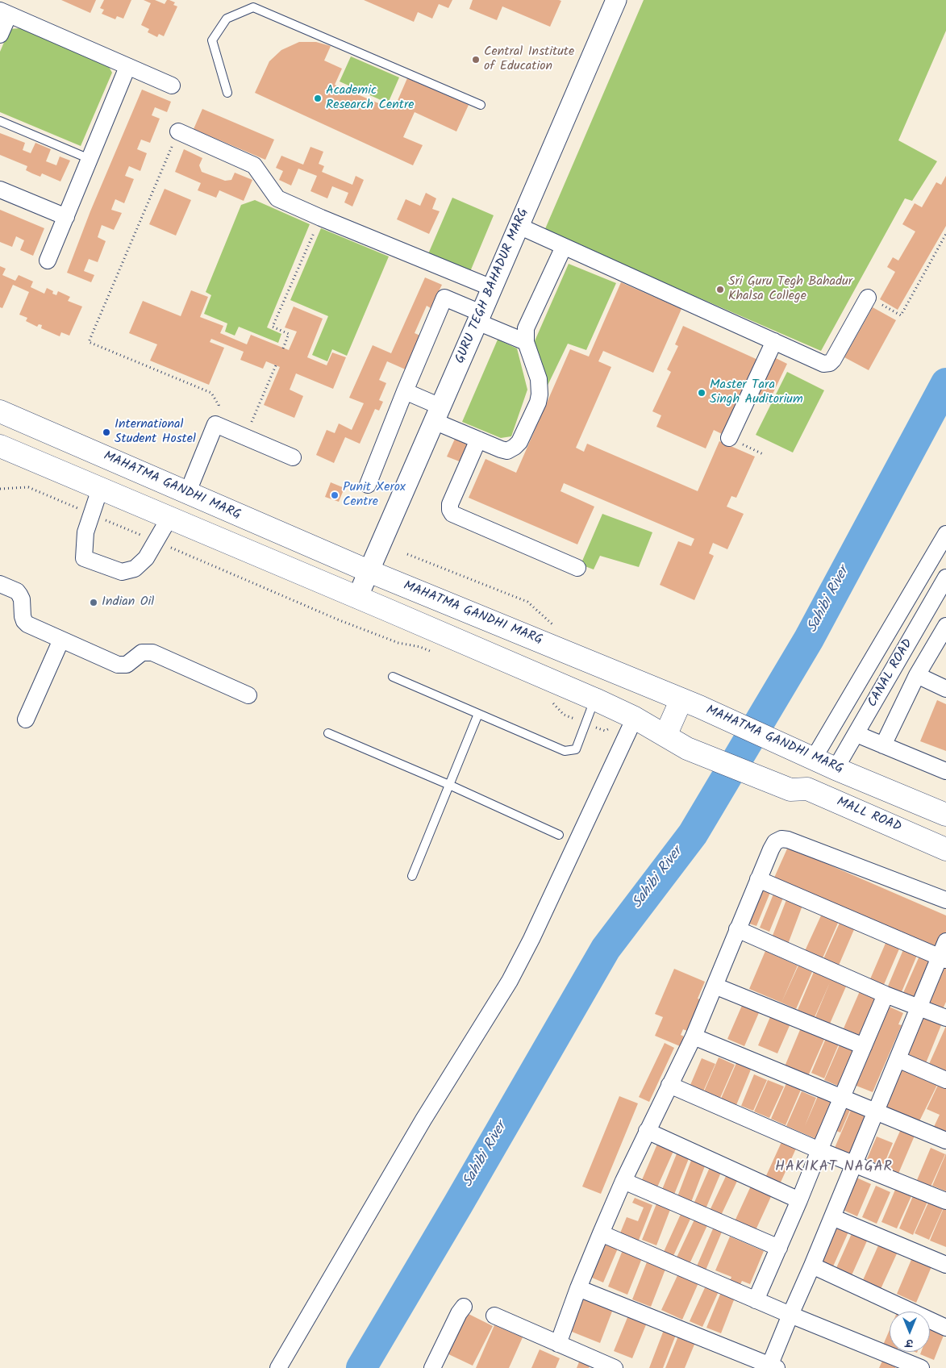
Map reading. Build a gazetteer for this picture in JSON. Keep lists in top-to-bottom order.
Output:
{
  "streets": {
    "main road": ["MAHATMA GANDHI MARG", "MALL ROAD"],
    "street": ["GURU TEGH BAHADUR MARG", "CANAL ROAD"]
  },
  "crossings": [
    ["GURU TEGH BAHADUR MARG", "MAHATMA GANDHI MARG"],
    ["MAHATMA GANDHI MARG", "CANAL ROAD"]
  ],
  "districts": ["HAKIKAT NAGAR"],
  "water": ["Sahibi River"],
  "places": [
    "Central Institute of Education",
    "Academic Research Centre",
    "Sri Guru Tegh Bahadur Khalsa College",
    "Master Tara Singh Auditorium",
    "International Student Hostel",
    "Punit Xerox Centre",
    "Indian Oil"
  ],
  "north": "bottom"
}
